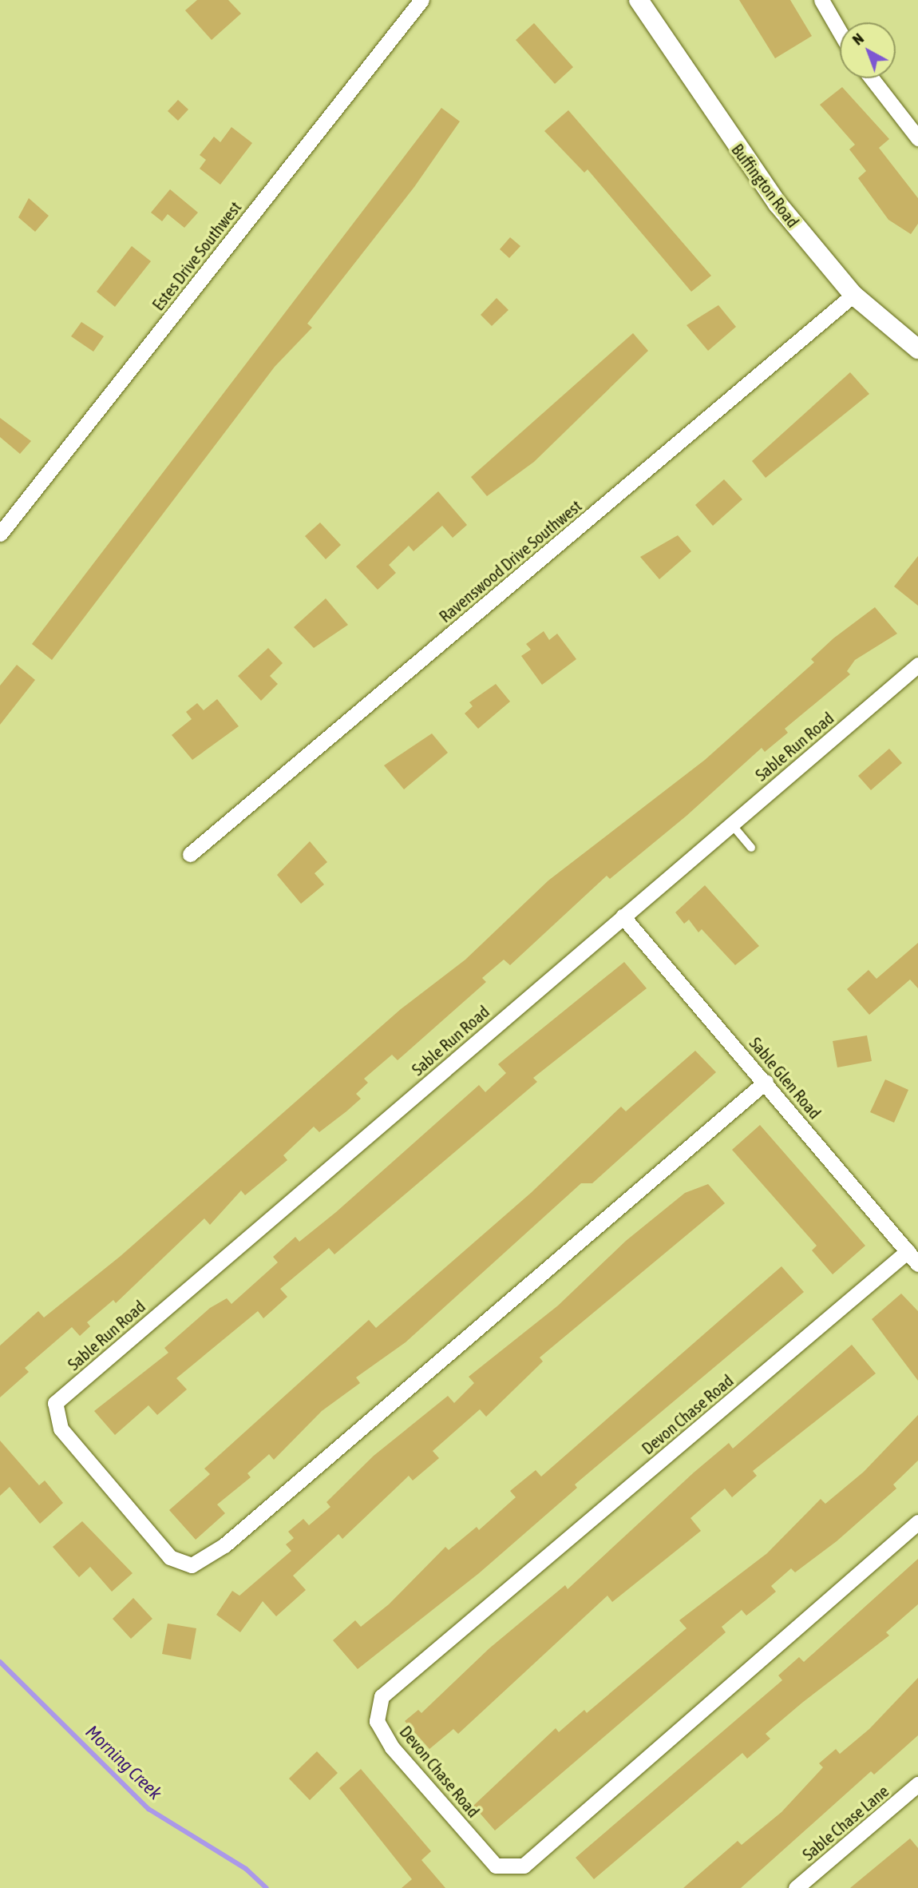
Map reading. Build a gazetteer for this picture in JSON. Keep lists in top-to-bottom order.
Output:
{
  "streets": {
    "street": [
      "Buffington Road",
      "Estes Drive Southwest",
      "Ravenswood Drive Southwest",
      "Sable Run Road",
      "Sable Glen Road",
      "Devon Chase Road",
      "Sable Chase Lane"
    ]
  },
  "crossings": [
    ["Buffington Road", "Ravenswood Drive Southwest"],
    ["Sable Run Road", "Sable Glen Road"],
    ["Sable Glen Road", "Devon Chase Road"]
  ],
  "water": ["Morning Creek"],
  "north": "top left"
}
